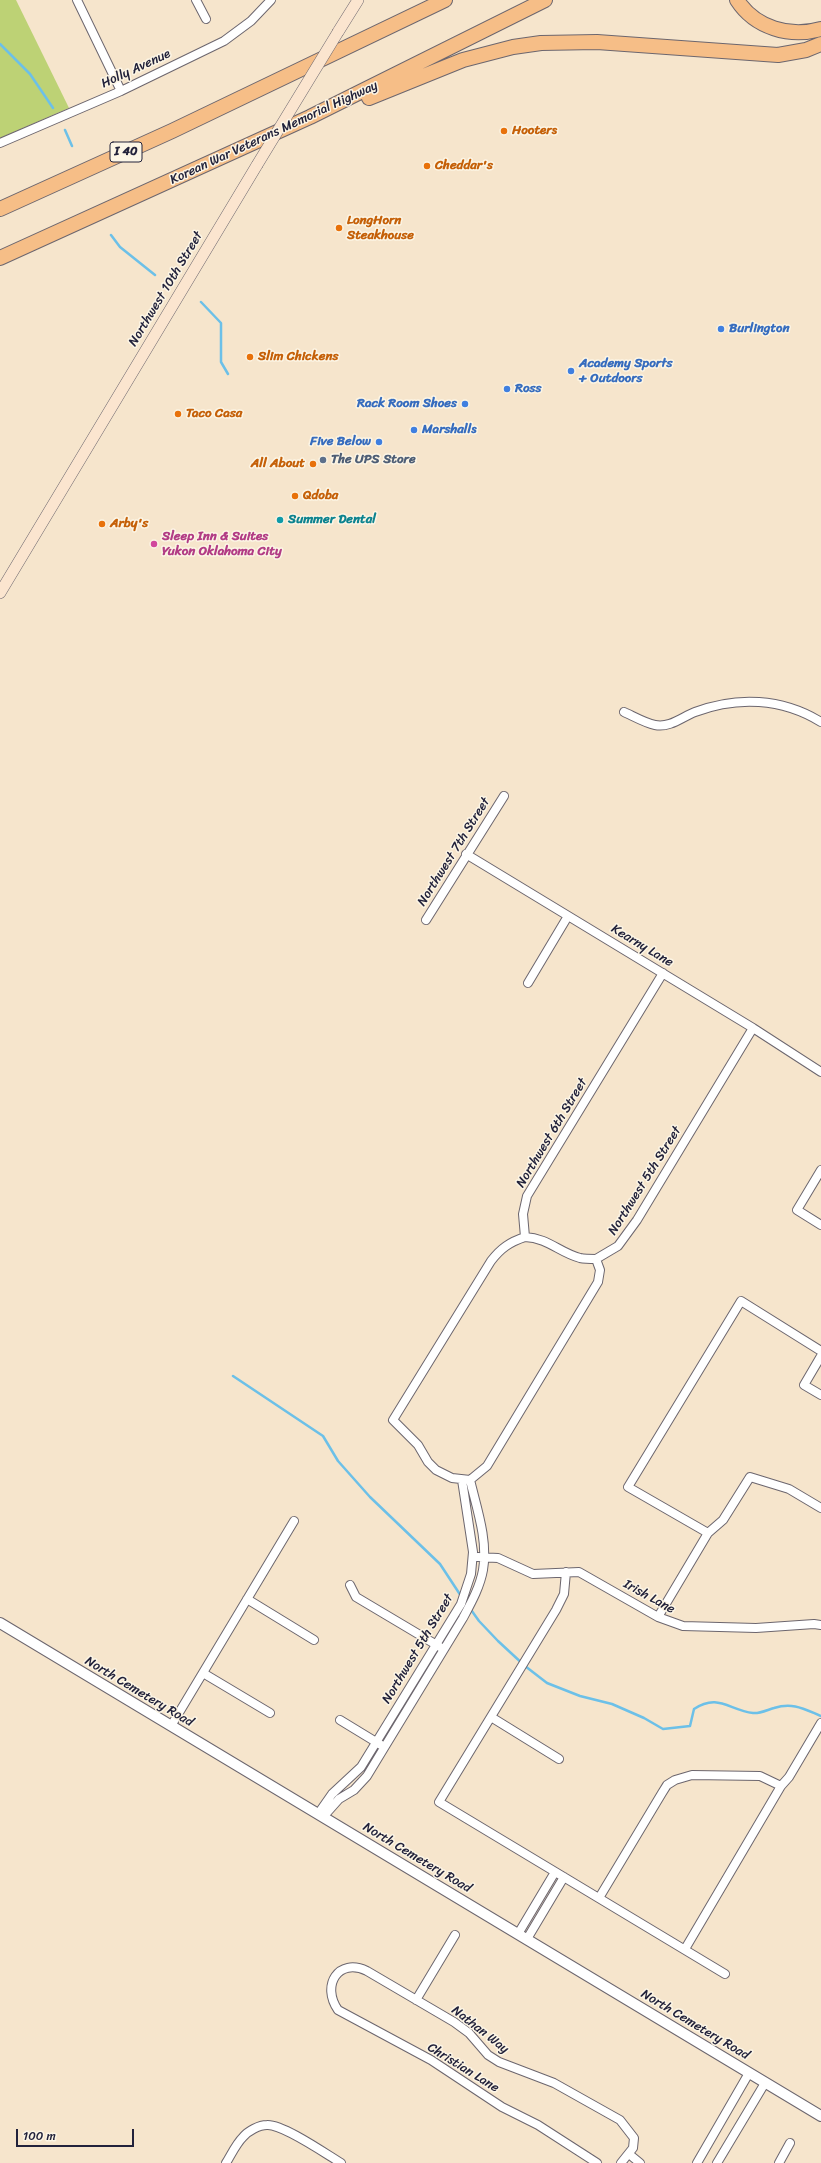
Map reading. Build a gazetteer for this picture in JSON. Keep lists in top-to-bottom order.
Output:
{
  "streets": {
    "highway": ["Korean War Veterans Memorial Highway", "I 40"],
    "main road": ["Northwest 10th Street"],
    "street": [
      "Holly Avenue",
      "Northwest 7th Street",
      "Kearny Lane",
      "Northwest 6th Street",
      "Northwest 5th Street",
      "Irish Lane",
      "North Cemetery Road",
      "Nathan Way",
      "Christian Lane"
    ]
  },
  "crossings": [
    ["Northwest 7th Street", "Kearny Lane"],
    ["Kearny Lane", "Northwest 6th Street"],
    ["Kearny Lane", "Northwest 5th Street"],
    ["Northwest 5th Street", "Irish Lane"],
    ["Northwest 5th Street", "North Cemetery Road"],
    ["Nathan Way", "Christian Lane"]
  ],
  "places": [
    "Hooters",
    "Cheddar's",
    "LongHorn Steakhouse",
    "Burlington",
    "Slim Chickens",
    "Academy Sports + Outdoors",
    "Ross",
    "Rack Room Shoes",
    "Taco Casa",
    "Marshalls",
    "Five Below",
    "The UPS Store",
    "All About",
    "Qdoba",
    "Summer Dental",
    "Arby's",
    "Sleep Inn & Suites Yukon Oklahoma City"
  ],
  "scale_bar": "100 m"
}
